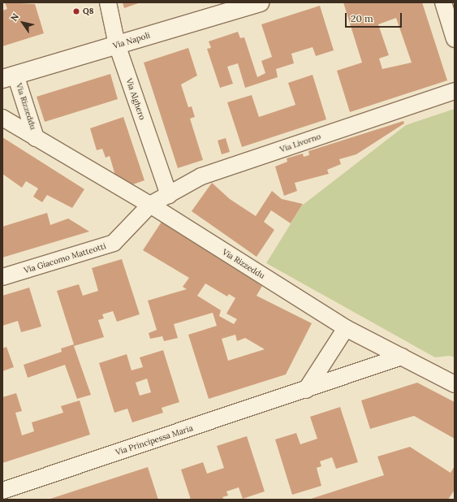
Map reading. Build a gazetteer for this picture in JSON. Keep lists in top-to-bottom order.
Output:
{
  "streets": {
    "main road": ["Via Napoli"],
    "street": [
      "Via Alghero",
      "Via Rizzeddu",
      "Via Livorno",
      "Via Giacomo Matteotti",
      "Via Principessa Maria"
    ]
  },
  "crossings": [
    ["Via Napoli", "Via Alghero"],
    ["Via Napoli", "Via Rizzeddu"],
    ["Via Alghero", "Via Livorno"],
    ["Via Rizzeddu", "Via Livorno"],
    ["Via Rizzeddu", "Via Giacomo Matteotti"],
    ["Via Rizzeddu", "Via Principessa Maria"],
    ["Via Livorno", "Via Giacomo Matteotti"]
  ],
  "places": ["Q8"],
  "scale_bar": "20 m",
  "north": "top left"
}
